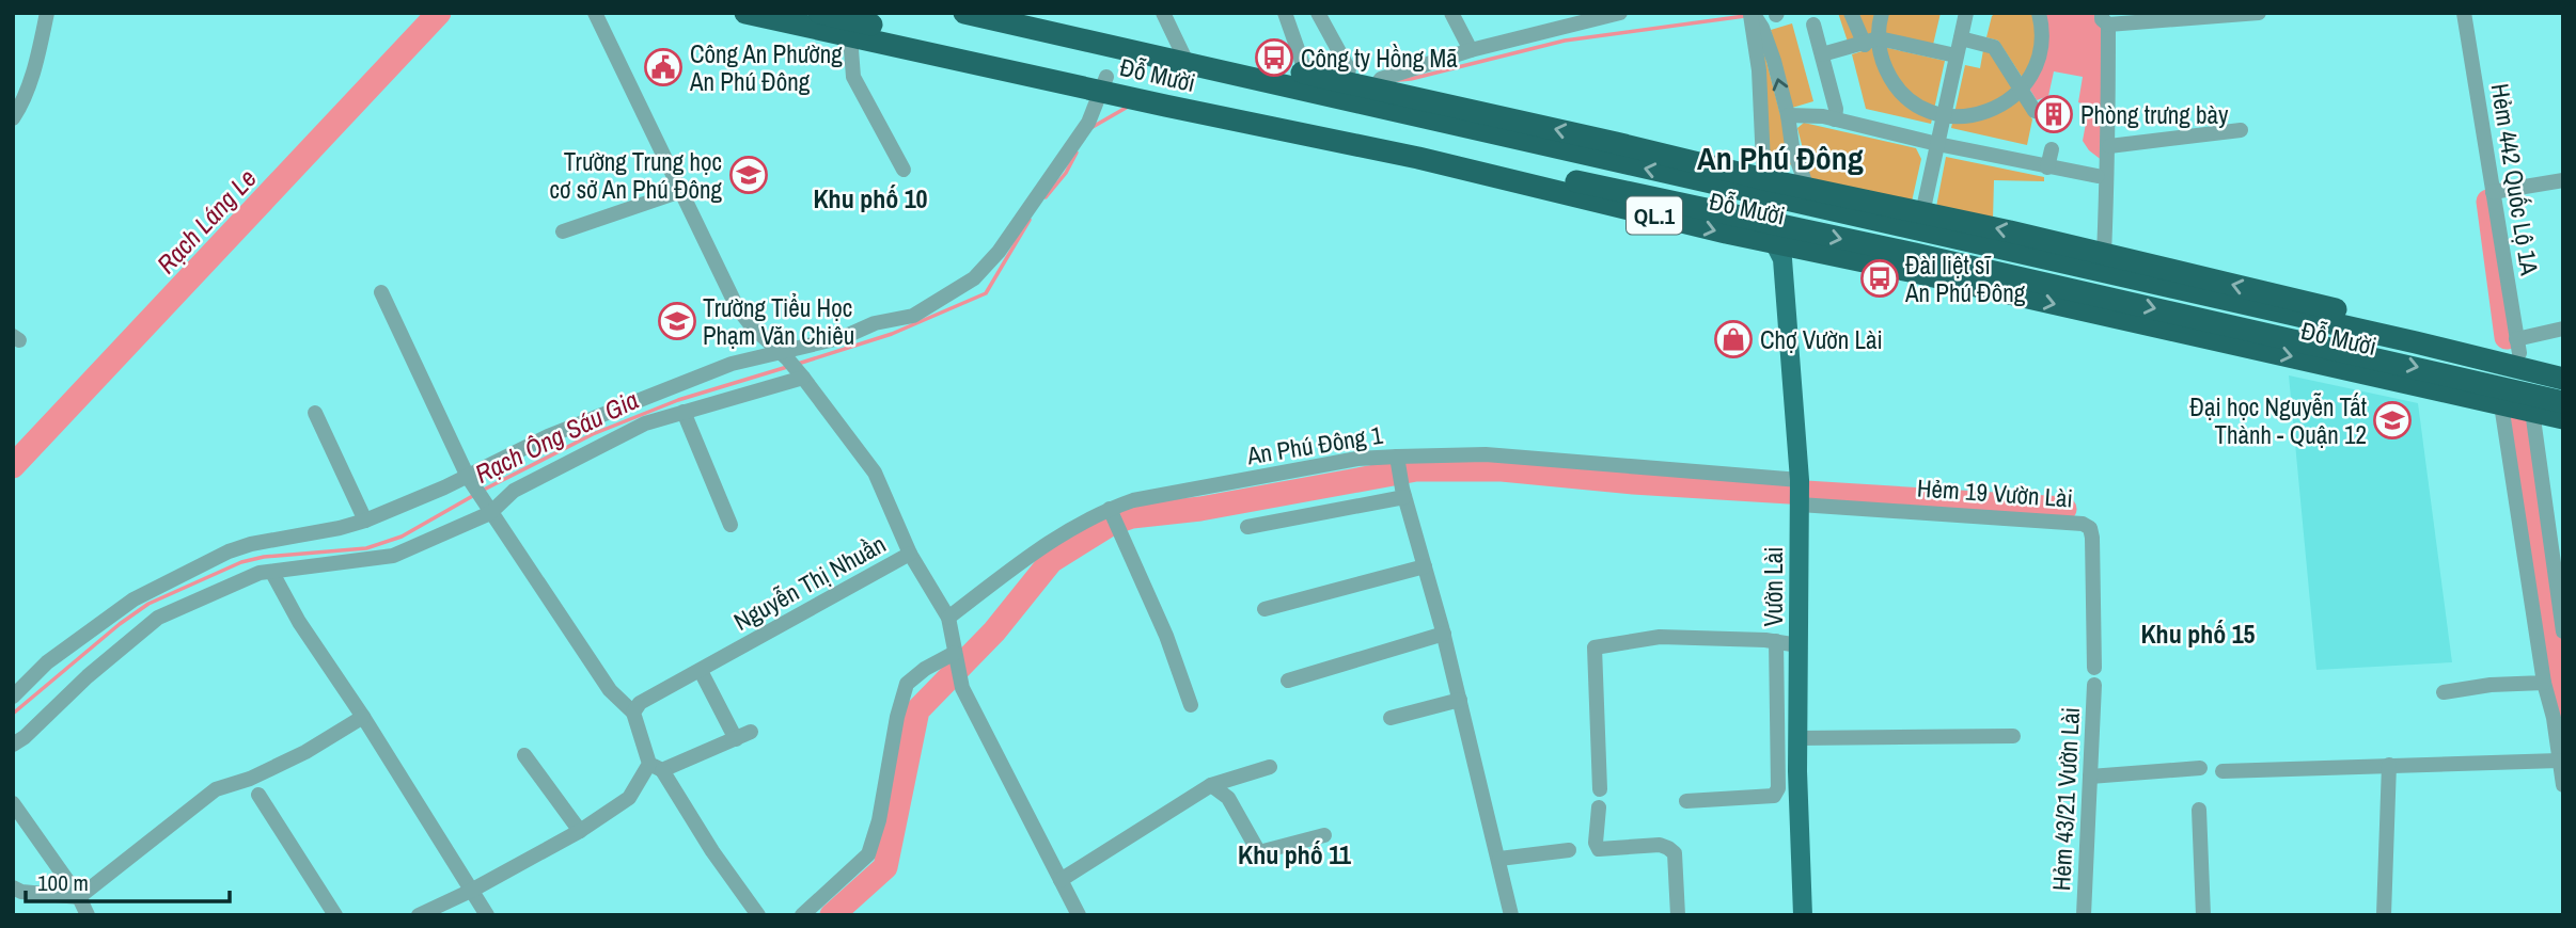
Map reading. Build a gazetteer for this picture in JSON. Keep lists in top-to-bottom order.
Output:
{
  "streets": {
    "highway": ["Đỗ Mười", "QL.1"],
    "main road": ["Vườn Lài"],
    "street": [
      "Hẻm 442 Quốc Lộ 1A",
      "An Phú Đông 1",
      "Hẻm 19 Vườn Lài",
      "Nguyễn Thị Nhuần",
      "Hẻm 43/21 Vườn Lài"
    ]
  },
  "crossings": [
    ["Đỗ Mười", "Hẻm 442 Quốc Lộ 1A"],
    ["Đỗ Mười", "Vườn Lài"],
    ["An Phú Đông 1", "Hẻm 19 Vườn Lài"],
    ["An Phú Đông 1", "Vườn Lài"],
    ["Hẻm 19 Vườn Lài", "Vườn Lài"]
  ],
  "districts": [
    "An Phú Đông",
    "Khu phố 10",
    "Khu phố 15",
    "Khu phố 11"
  ],
  "water": ["Rạch Láng Le", "Rạch Ông Sáu Gia"],
  "places": {
    "bus stop": ["Công ty Hồng Mã", "Đài liệt sĩ An Phú Đông"],
    "public building": ["Công An Phường An Phú Đông"],
    "building": ["Phòng trưng bày"],
    "school or university": ["Trường Trung học cơ sở An Phú Đông", "Trường Tiểu Học Phạm Văn Chiêu", "Đại học Nguyễn Tất Thành - Quận 12"],
    "shop": ["Chợ Vườn Lài"]
  },
  "scale_bar": "100 m"
}
